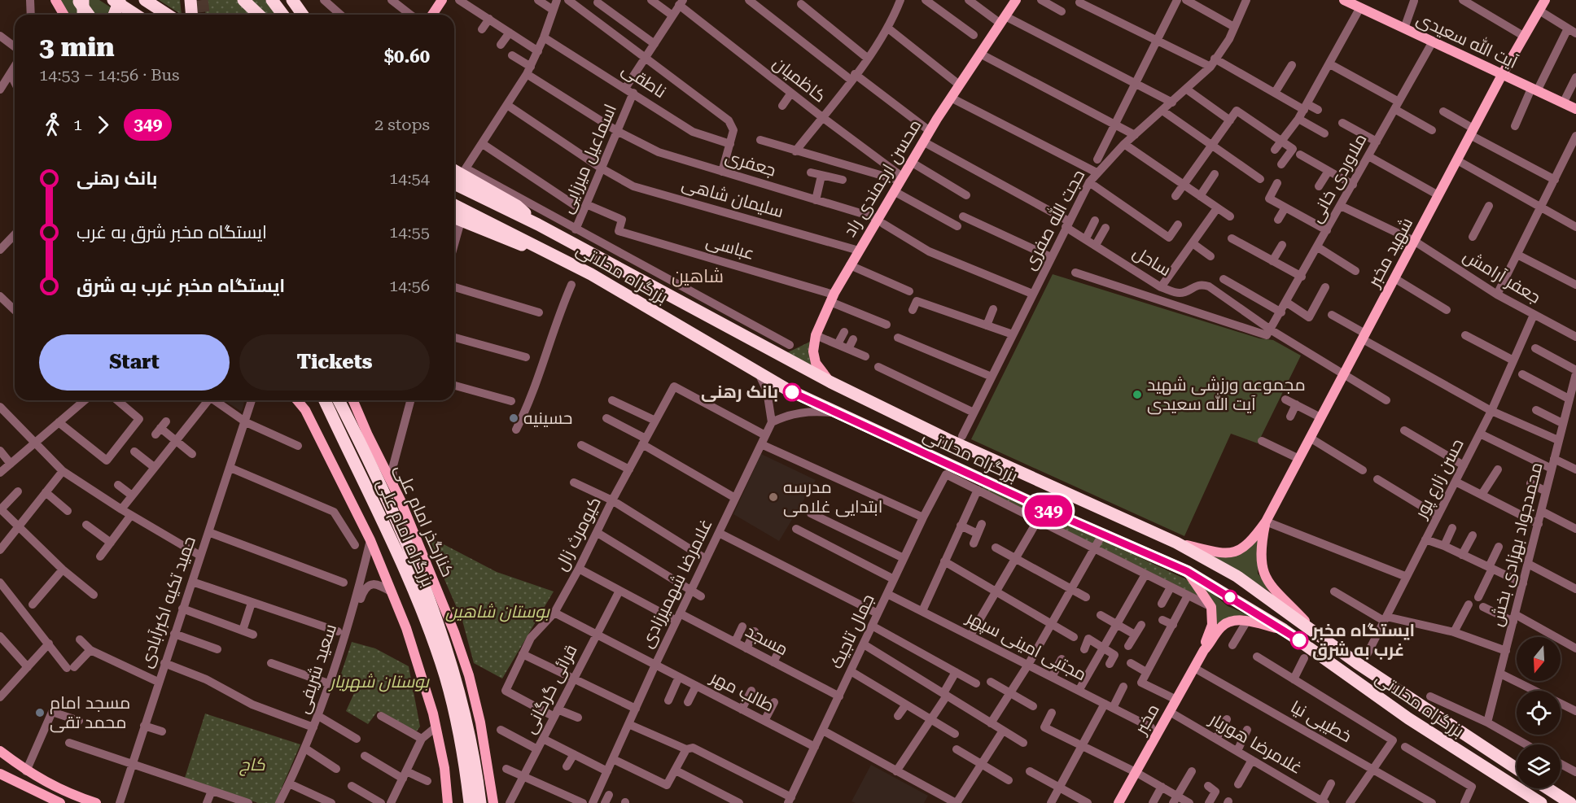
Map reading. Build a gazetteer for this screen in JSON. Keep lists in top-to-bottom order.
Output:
{
  "streets": {
    "highway": ["بزرگراه محلاتی", "بزرگراه امام علی"],
    "main road": [
      "آیت الله سعیدی",
      "محسن ارجمندی راد",
      "شهید مخبر",
      "کنارگذر امام علی",
      "مخبر"
    ],
    "street": [
      "کاظمیان",
      "ناطقی",
      "اسماعیل میرزایی",
      "جعفری",
      "ملاوردی خانی",
      "سلیمان شاهی",
      "حجت الله صفری",
      "عباسی",
      "ساحل",
      "جعفر آرامش",
      "حسن زارع پور",
      "کیومرث زال",
      "محمدجواد بهزادی بخش",
      "غلامرضا شهمیرزادی",
      "حمید تکیه اکبرآبادی",
      "جمال تاجیک",
      "مسجد",
      "مجتبی امینی سپهر",
      "سعید شریفی",
      "قرائی گرگانی",
      "طالب مهر",
      "خطیبی نیا",
      "غلامرضا هوریار"
    ]
  },
  "crossings": [
    ["آیت الله سعیدی", "ملاوردی خانی"],
    ["آیت الله سعیدی", "شهید مخبر"],
    ["کاظمیان", "محسن ارجمندی راد"],
    ["ناطقی", "اسماعیل میرزایی"],
    ["اسماعیل میرزایی", "جعفری"],
    ["اسماعیل میرزایی", "سلیمان شاهی"],
    ["اسماعیل میرزایی", "عباسی"],
    ["جعفری", "محسن ارجمندی راد"],
    ["جعفری", "حجت الله صفری"],
    ["محسن ارجمندی راد", "سلیمان شاهی"],
    ["محسن ارجمندی راد", "عباسی"],
    ["محسن ارجمندی راد", "ساحل"],
    ["محسن ارجمندی راد", "بزرگراه محلاتی"],
    ["ملاوردی خانی", "ساحل"],
    ["ملاوردی خانی", "جعفر آرامش"],
    ["حجت الله صفری", "ساحل"],
    ["شهید مخبر", "ساحل"],
    ["شهید مخبر", "جعفر آرامش"],
    ["جعفر آرامش", "حسن زارع پور"],
    ["کیومرث زال", "غلامرضا شهمیرزادی"],
    ["کیومرث زال", "مسجد"],
    ["کیومرث زال", "قرائی گرگانی"],
    ["کیومرث زال", "طالب مهر"],
    ["غلامرضا شهمیرزادی", "مسجد"],
    ["غلامرضا شهمیرزادی", "طالب مهر"],
    ["جمال تاجیک", "مسجد"],
    ["جمال تاجیک", "مجتبی امینی سپهر"],
    ["جمال تاجیک", "طالب مهر"],
    ["مسجد", "قرائی گرگانی"],
    ["قرائی گرگانی", "طالب مهر"],
    ["مخبر", "خطیبی نیا"],
    ["مخبر", "غلامرضا هوریار"]
  ],
  "districts": ["شاهین"],
  "parks": ["بوستان شاهین", "بوستان شهریار", "کاج"],
  "places": [
    "بانک رهنی",
    "مجموعه ورزشی شهید آیت‌ الله سعیدی",
    "حسینیه",
    "مدرسه ابتدایی غلامی",
    "ایستگاه مخبر غرب به شرق",
    "مسجد امام محمد تقی"
  ],
  "lines": ["bus line 349"],
  "north": "bottom",
  "page": {
    "on_map": "349",
    "heading": ["3 min", "14:53 – 14:56 · Bus", "$0.60"],
    "legs": ["1", "349", "2 stops"],
    "list": [
      {
        "name": "بانک رهنی",
        "value": "14:54"
      },
      {
        "name": "ایستگاه مخبر شرق به غرب",
        "value": "14:55"
      },
      {
        "name": "ایستگاه مخبر غرب به شرق",
        "value": "14:56"
      }
    ],
    "buttons": ["Start", "Tickets"]
  }
}
